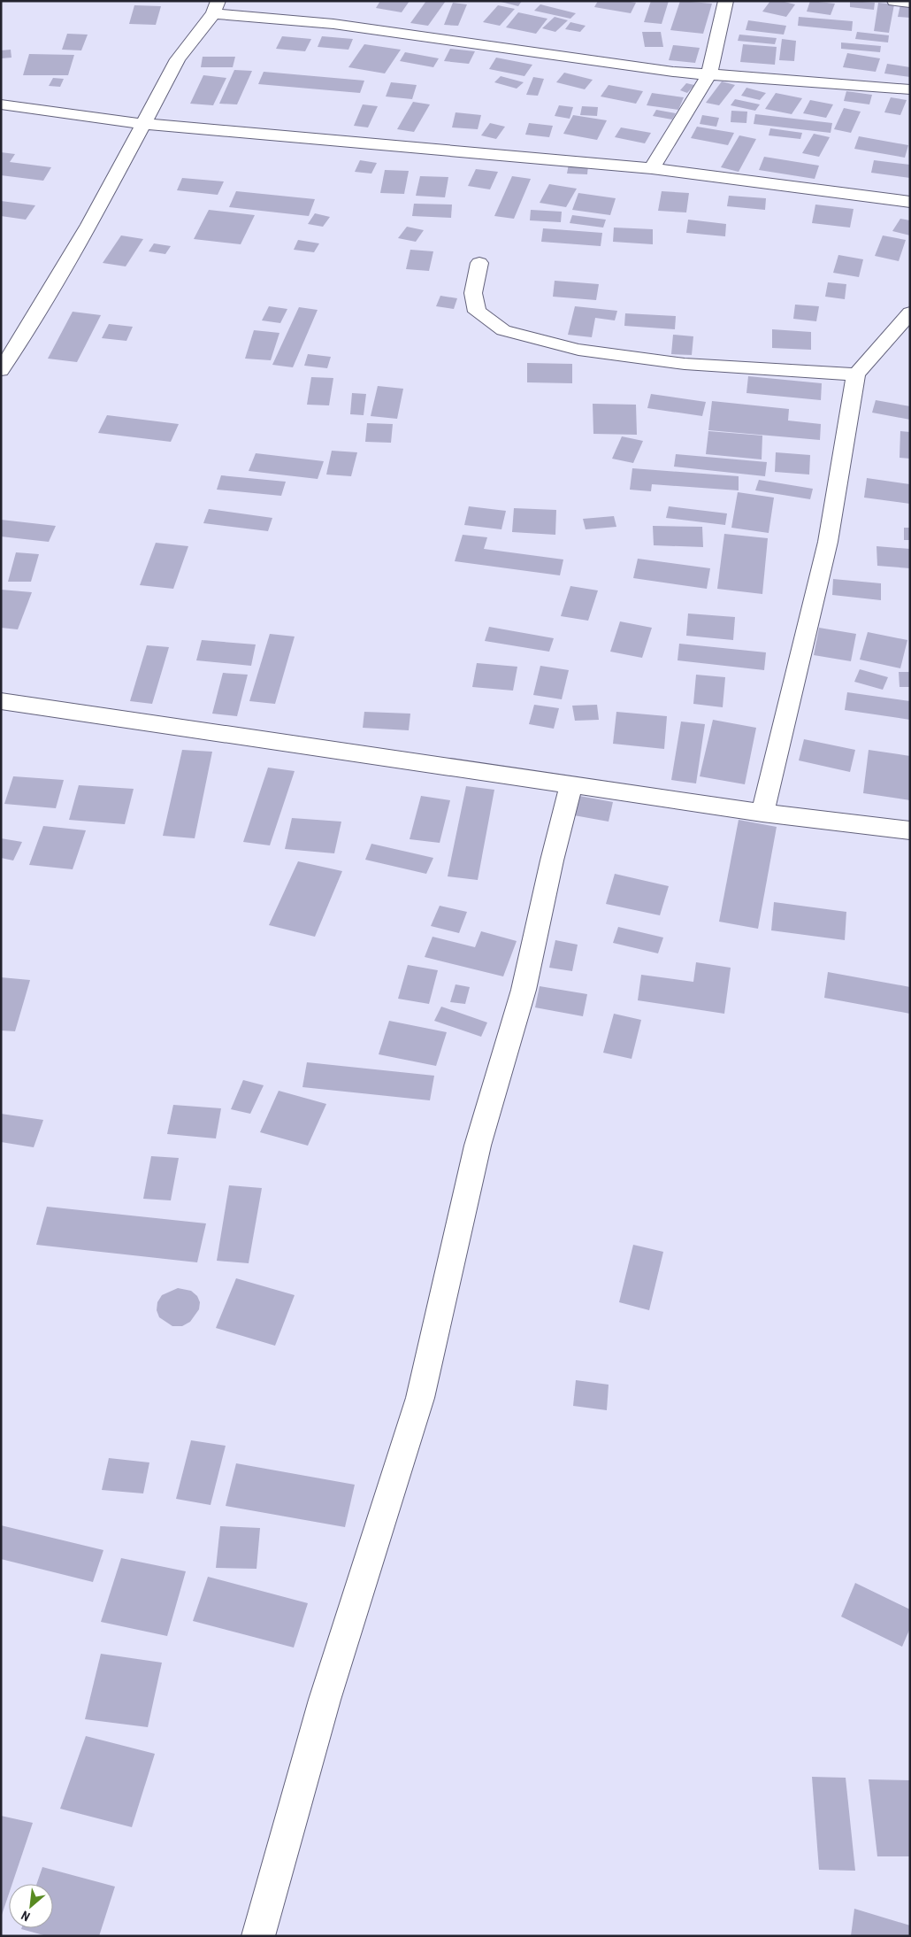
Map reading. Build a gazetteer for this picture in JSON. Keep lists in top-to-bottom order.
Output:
{
  "north": "bottom left"
}
